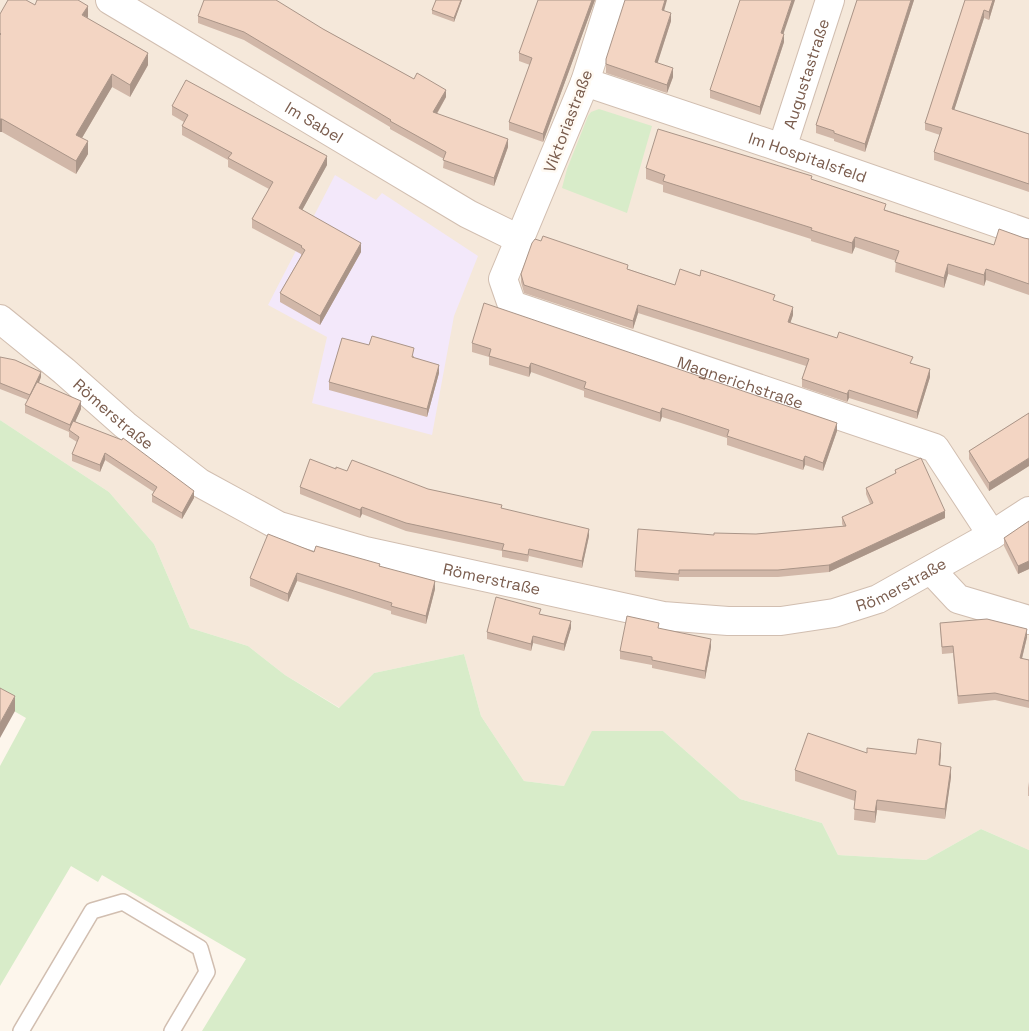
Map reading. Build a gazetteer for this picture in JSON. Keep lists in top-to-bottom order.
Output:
{
  "streets": {
    "street": [
      "Augustastraße",
      "Viktoriastraße",
      "Im Sabel",
      "Im Hospitalsfeld",
      "Magnerichstraße",
      "Römerstraße"
    ]
  },
  "crossings": [
    ["Augustastraße", "Im Hospitalsfeld"],
    ["Viktoriastraße", "Im Sabel"],
    ["Viktoriastraße", "Im Hospitalsfeld"],
    ["Viktoriastraße", "Magnerichstraße"],
    ["Im Sabel", "Magnerichstraße"],
    ["Magnerichstraße", "Römerstraße"]
  ]
}
